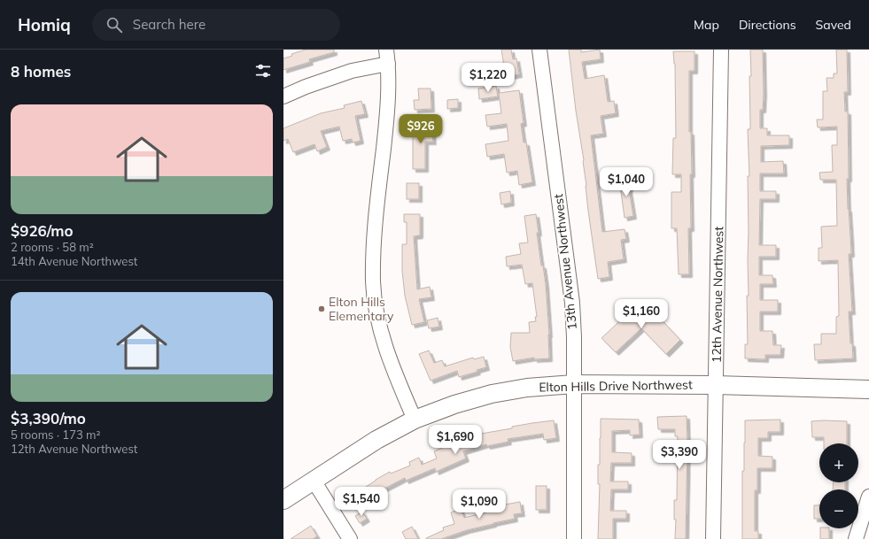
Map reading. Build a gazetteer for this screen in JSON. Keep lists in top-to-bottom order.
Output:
{
  "streets": {
    "main road": ["Elton Hills Drive Northwest"],
    "street": ["13th Avenue Northwest", "12th Avenue Northwest"]
  },
  "crossings": [
    ["13th Avenue Northwest", "Elton Hills Drive Northwest"],
    ["12th Avenue Northwest", "Elton Hills Drive Northwest"]
  ],
  "places": ["Elton Hills Elementary"],
  "page": {
    "header": "Homiq",
    "search": "Search here",
    "nav": ["Map", "Directions", "Saved"],
    "heading": "8 homes",
    "price": [
      "$1,220",
      "$926",
      "$1,040",
      "$1,160",
      "$1,690",
      "$3,390",
      "$1,540",
      "$1,090"
    ],
    "list": [
      {
        "name": "$926/mo",
        "note": "2 rooms · 58 m² · 14th Avenue Northwest"
      },
      {
        "name": "$3,390/mo",
        "note": "5 rooms · 173 m² · 12th Avenue Northwest"
      }
    ],
    "map_buttons": ["+", "−"]
  }
}
